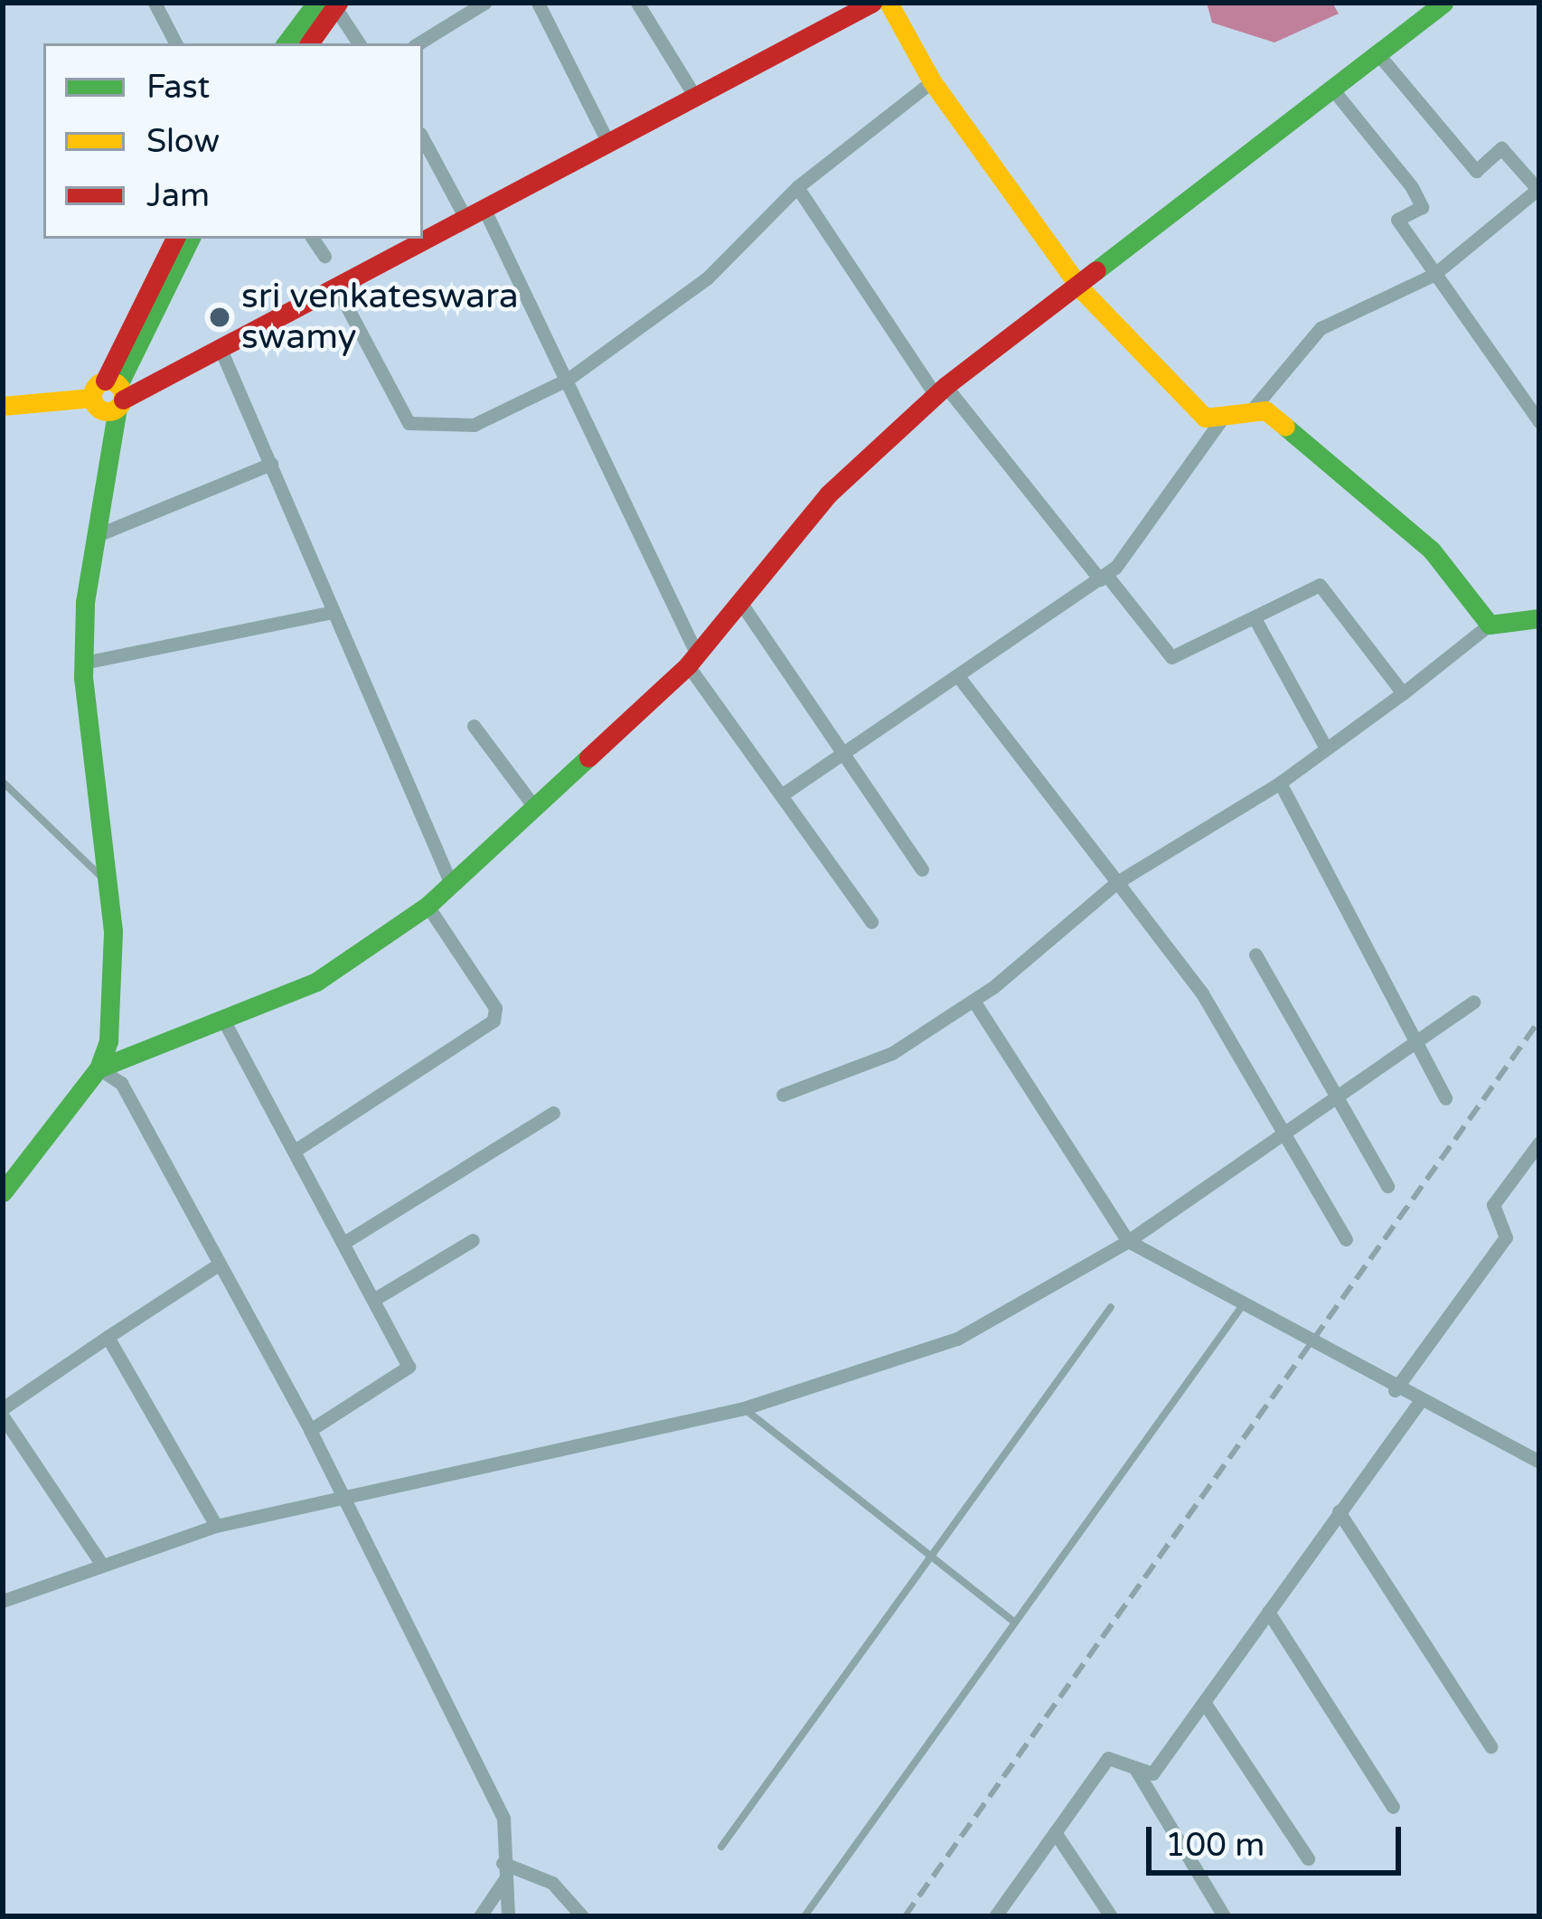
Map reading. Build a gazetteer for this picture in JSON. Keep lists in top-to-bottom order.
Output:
{
  "places": ["sri venkateswara swamy"],
  "legend": ["Fast", "Slow", "Jam"],
  "scale_bar": "100 m"
}
